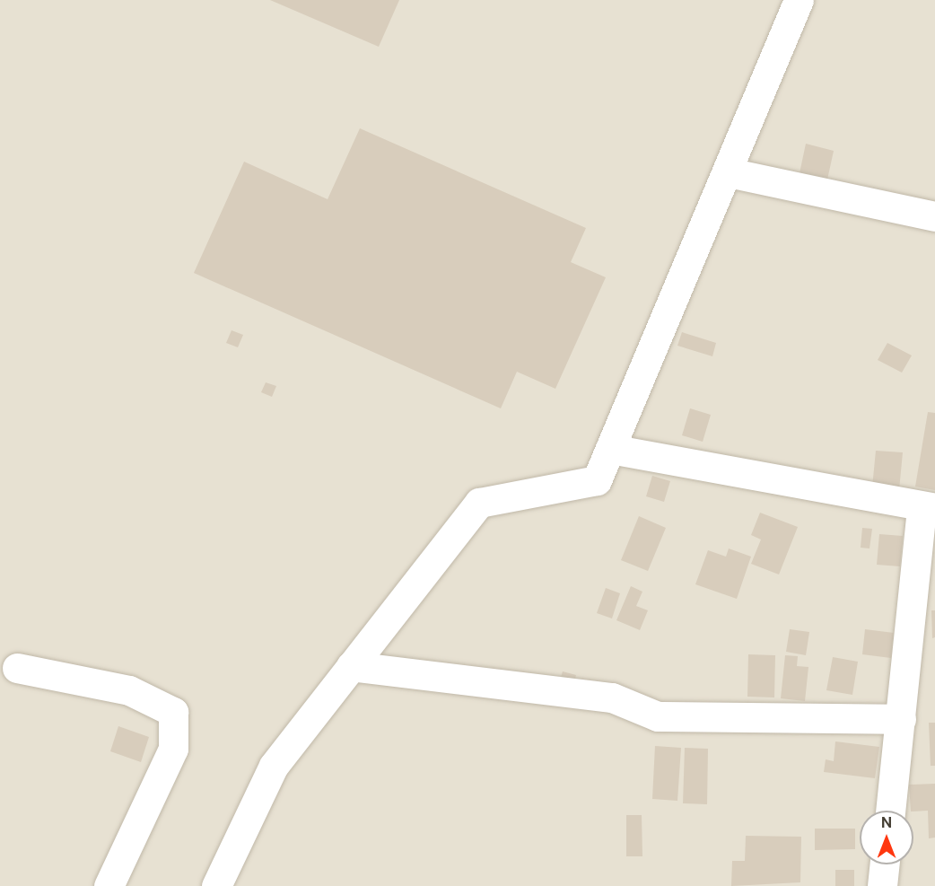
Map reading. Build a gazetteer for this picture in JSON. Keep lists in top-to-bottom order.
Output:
{
  "north": "top"
}
